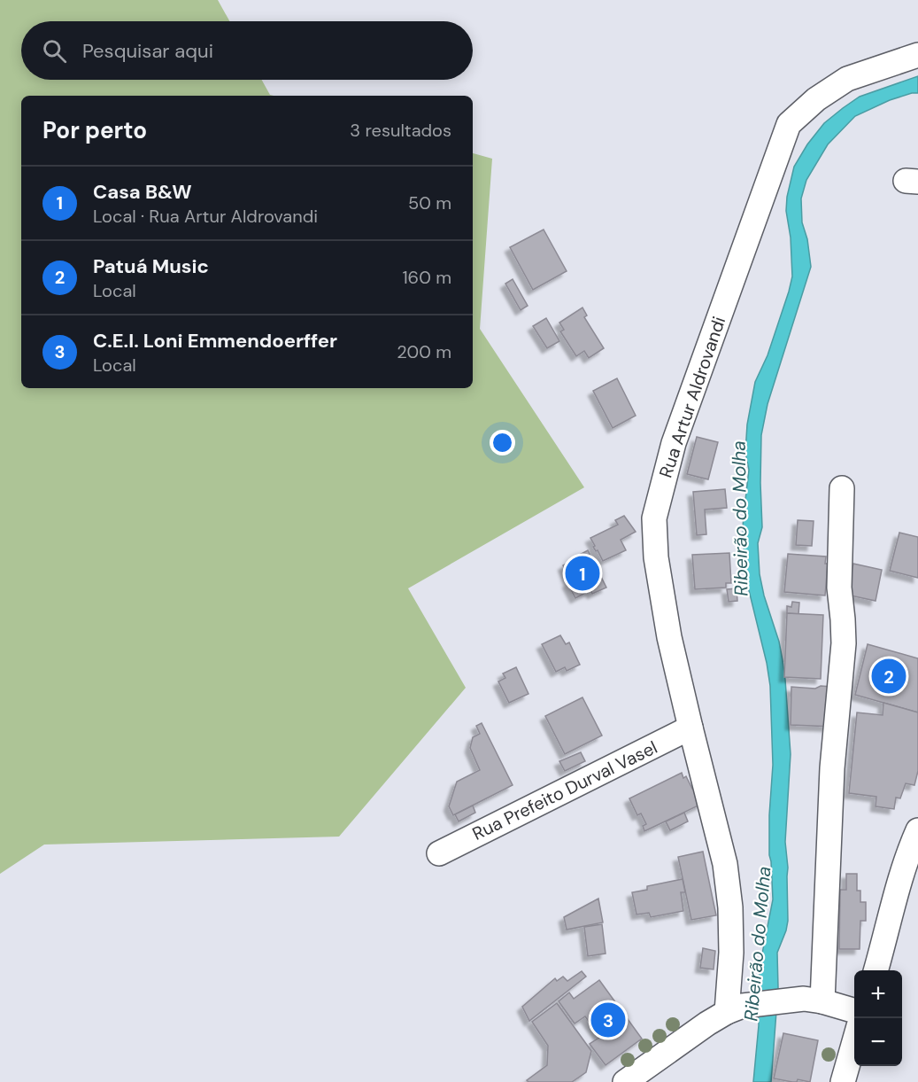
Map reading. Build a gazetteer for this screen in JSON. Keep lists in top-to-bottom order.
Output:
{
  "streets": {
    "street": ["Rua Artur Aldrovandi", "Rua Prefeito Durval Vasel"]
  },
  "crossings": [
    ["Rua Artur Aldrovandi", "Rua Prefeito Durval Vasel"]
  ],
  "water": ["Ribeirão do Molha"],
  "page": {
    "search": "Pesquisar aqui",
    "heading": ["Por perto", "3 resultados"],
    "list": [
      {
        "mark": "1",
        "name": "Casa B&W",
        "note": "Local · Rua Artur Aldrovandi",
        "value": "50 m"
      },
      {
        "mark": "2",
        "name": "Patuá Music",
        "note": "Local",
        "value": "160 m"
      },
      {
        "mark": "3",
        "name": "C.E.I. Loni Emmendoerffer",
        "note": "Local",
        "value": "200 m"
      }
    ],
    "pins": ["1", "2", "3"],
    "map_buttons": ["+", "−"]
  }
}
